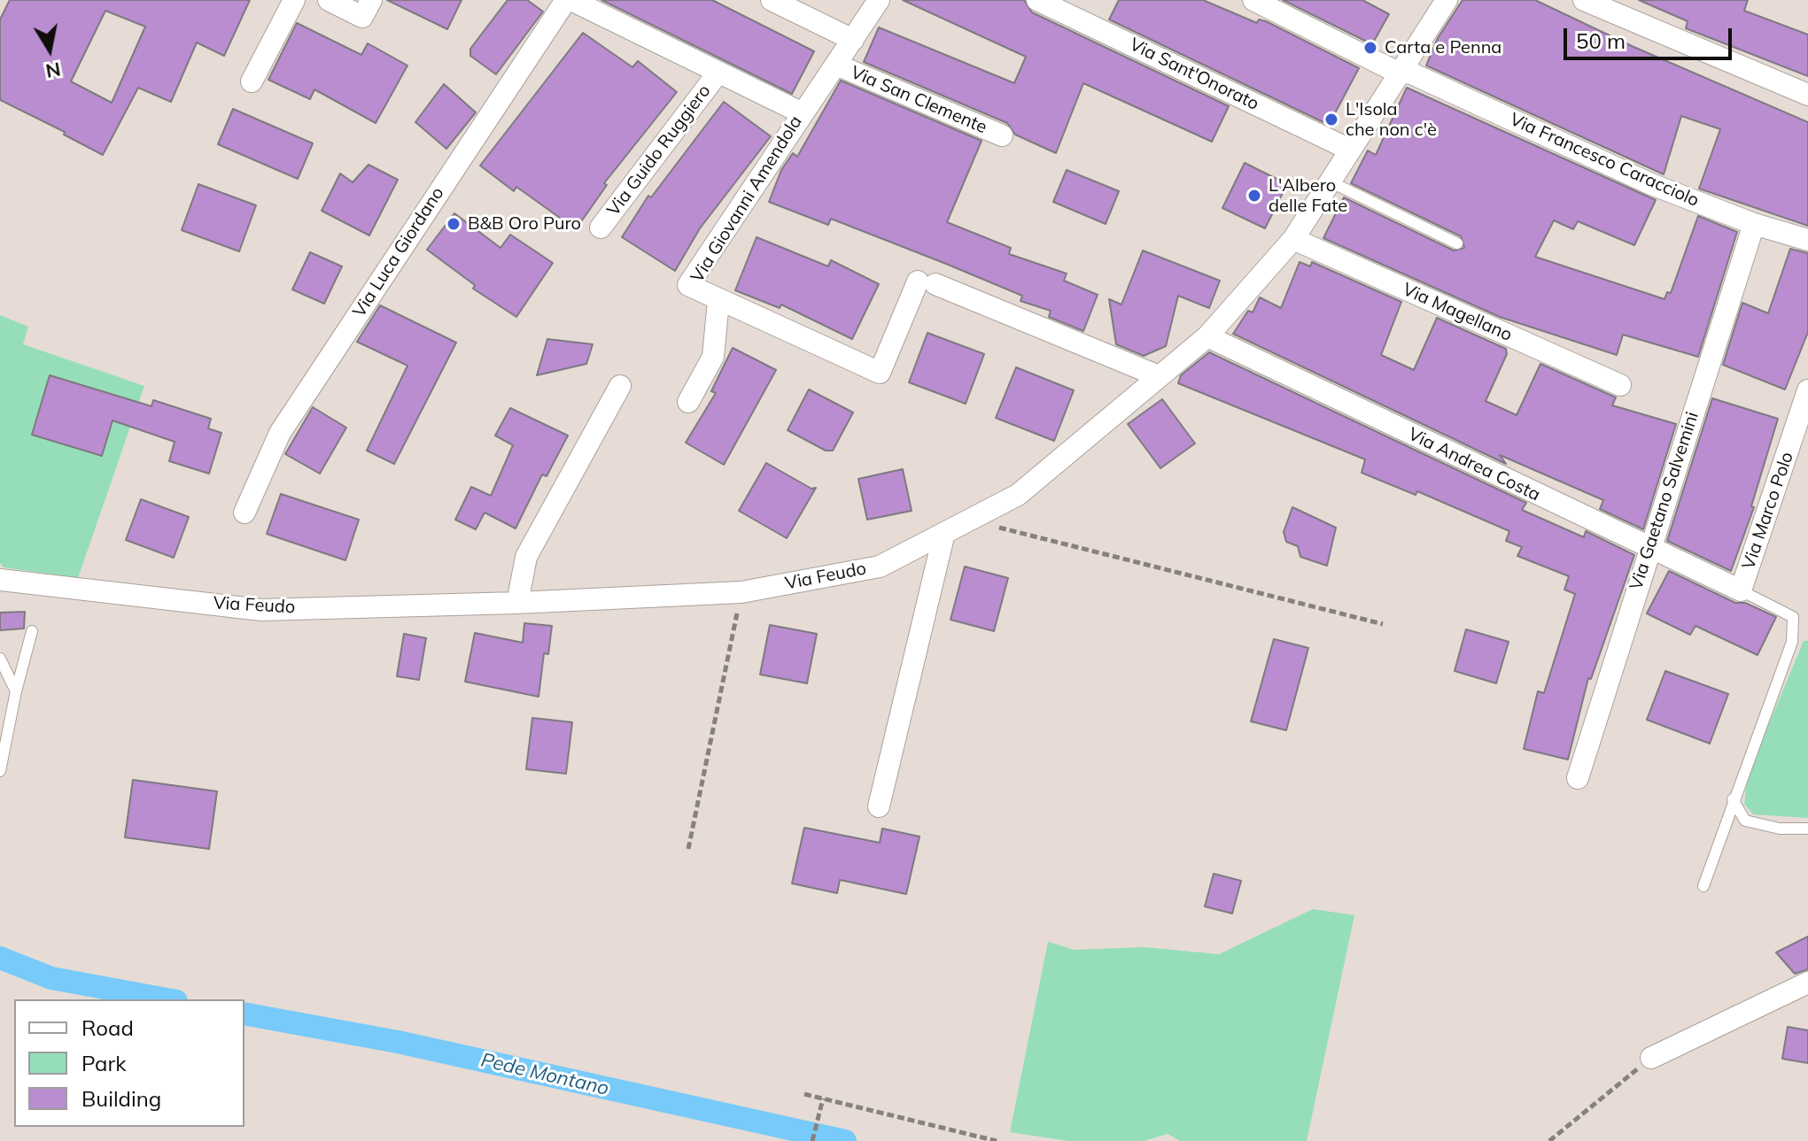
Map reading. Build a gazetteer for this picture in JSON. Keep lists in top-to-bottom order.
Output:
{
  "streets": {
    "street": [
      "Via Sant'Onorato",
      "Via San Clemente",
      "Via Guido Ruggiero",
      "Via Francesco Caracciolo",
      "Via Giovanni Amendola",
      "Via Luca Giordano",
      "Via Magellano",
      "Via Andrea Costa",
      "Via Gaetano Salvemini",
      "Via Marco Polo",
      "Via Feudo"
    ]
  },
  "crossings": [
    ["Via Sant'Onorato", "Via Feudo"],
    ["Via San Clemente", "Via Giovanni Amendola"],
    ["Via Francesco Caracciolo", "Via Gaetano Salvemini"],
    ["Via Francesco Caracciolo", "Via Feudo"],
    ["Via Giovanni Amendola", "Via Feudo"],
    ["Via Magellano", "Via Feudo"],
    ["Via Andrea Costa", "Via Gaetano Salvemini"],
    ["Via Andrea Costa", "Via Marco Polo"],
    ["Via Andrea Costa", "Via Feudo"]
  ],
  "water": ["Pede Montano"],
  "places": [
    "Carta e Penna",
    "L'Isola che non c'è",
    "L'Albero delle Fate",
    "B&B Oro Puro"
  ],
  "legend": ["Road", "Park", "Building"],
  "scale_bar": "50 m",
  "north": "bottom"
}
